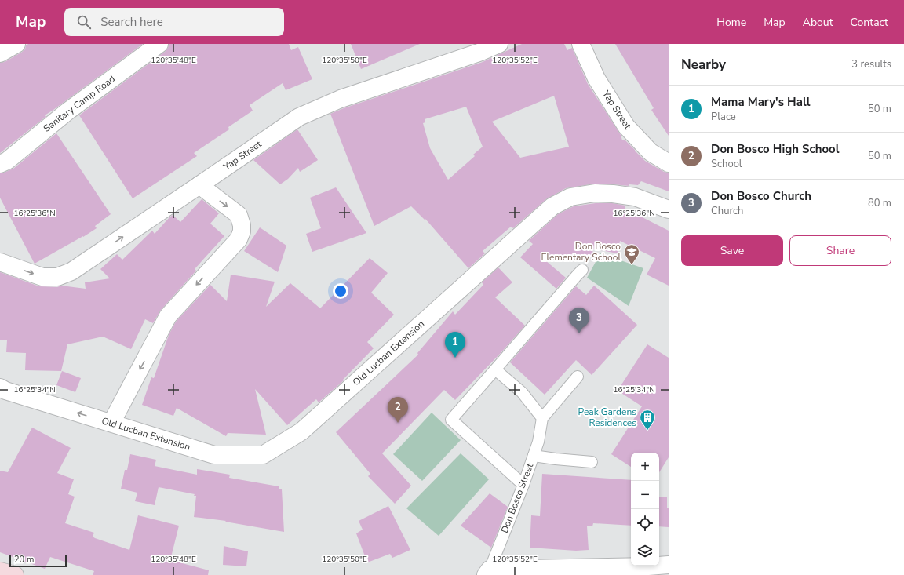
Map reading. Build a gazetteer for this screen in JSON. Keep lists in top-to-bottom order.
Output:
{
  "streets": {
    "street": ["Sanitary Camp Road", "Yap Street", "Old Lucban Extension"],
    "lane": ["Don Bosco Street"]
  },
  "places": {
    "school or university": ["Don Bosco Elementary School"],
    "building": ["Peak Gardens Residences"]
  },
  "scale_bar": "20 m",
  "page": {
    "header": "Map",
    "search": "Search here",
    "nav": [
      "Home",
      "Map",
      "About",
      "Contact"
    ],
    "heading": ["Nearby", "3 results"],
    "list": [
      {
        "mark": "1",
        "name": "Mama Mary's Hall",
        "note": "Place",
        "value": "50 m"
      },
      {
        "mark": "2",
        "name": "Don Bosco High School",
        "note": "School",
        "value": "50 m"
      },
      {
        "mark": "3",
        "name": "Don Bosco Church",
        "note": "Church",
        "value": "80 m"
      }
    ],
    "buttons": ["Save", "Share"],
    "pins": ["3", "1", "2"],
    "map_buttons": ["+", "−"],
    "scale": "20 m"
  },
  "coordinates": [
    "120°35'48\"E",
    "120°35'50\"E",
    "120°35'52\"E",
    "16°25'36\"N",
    "16°25'34\"N"
  ]
}
